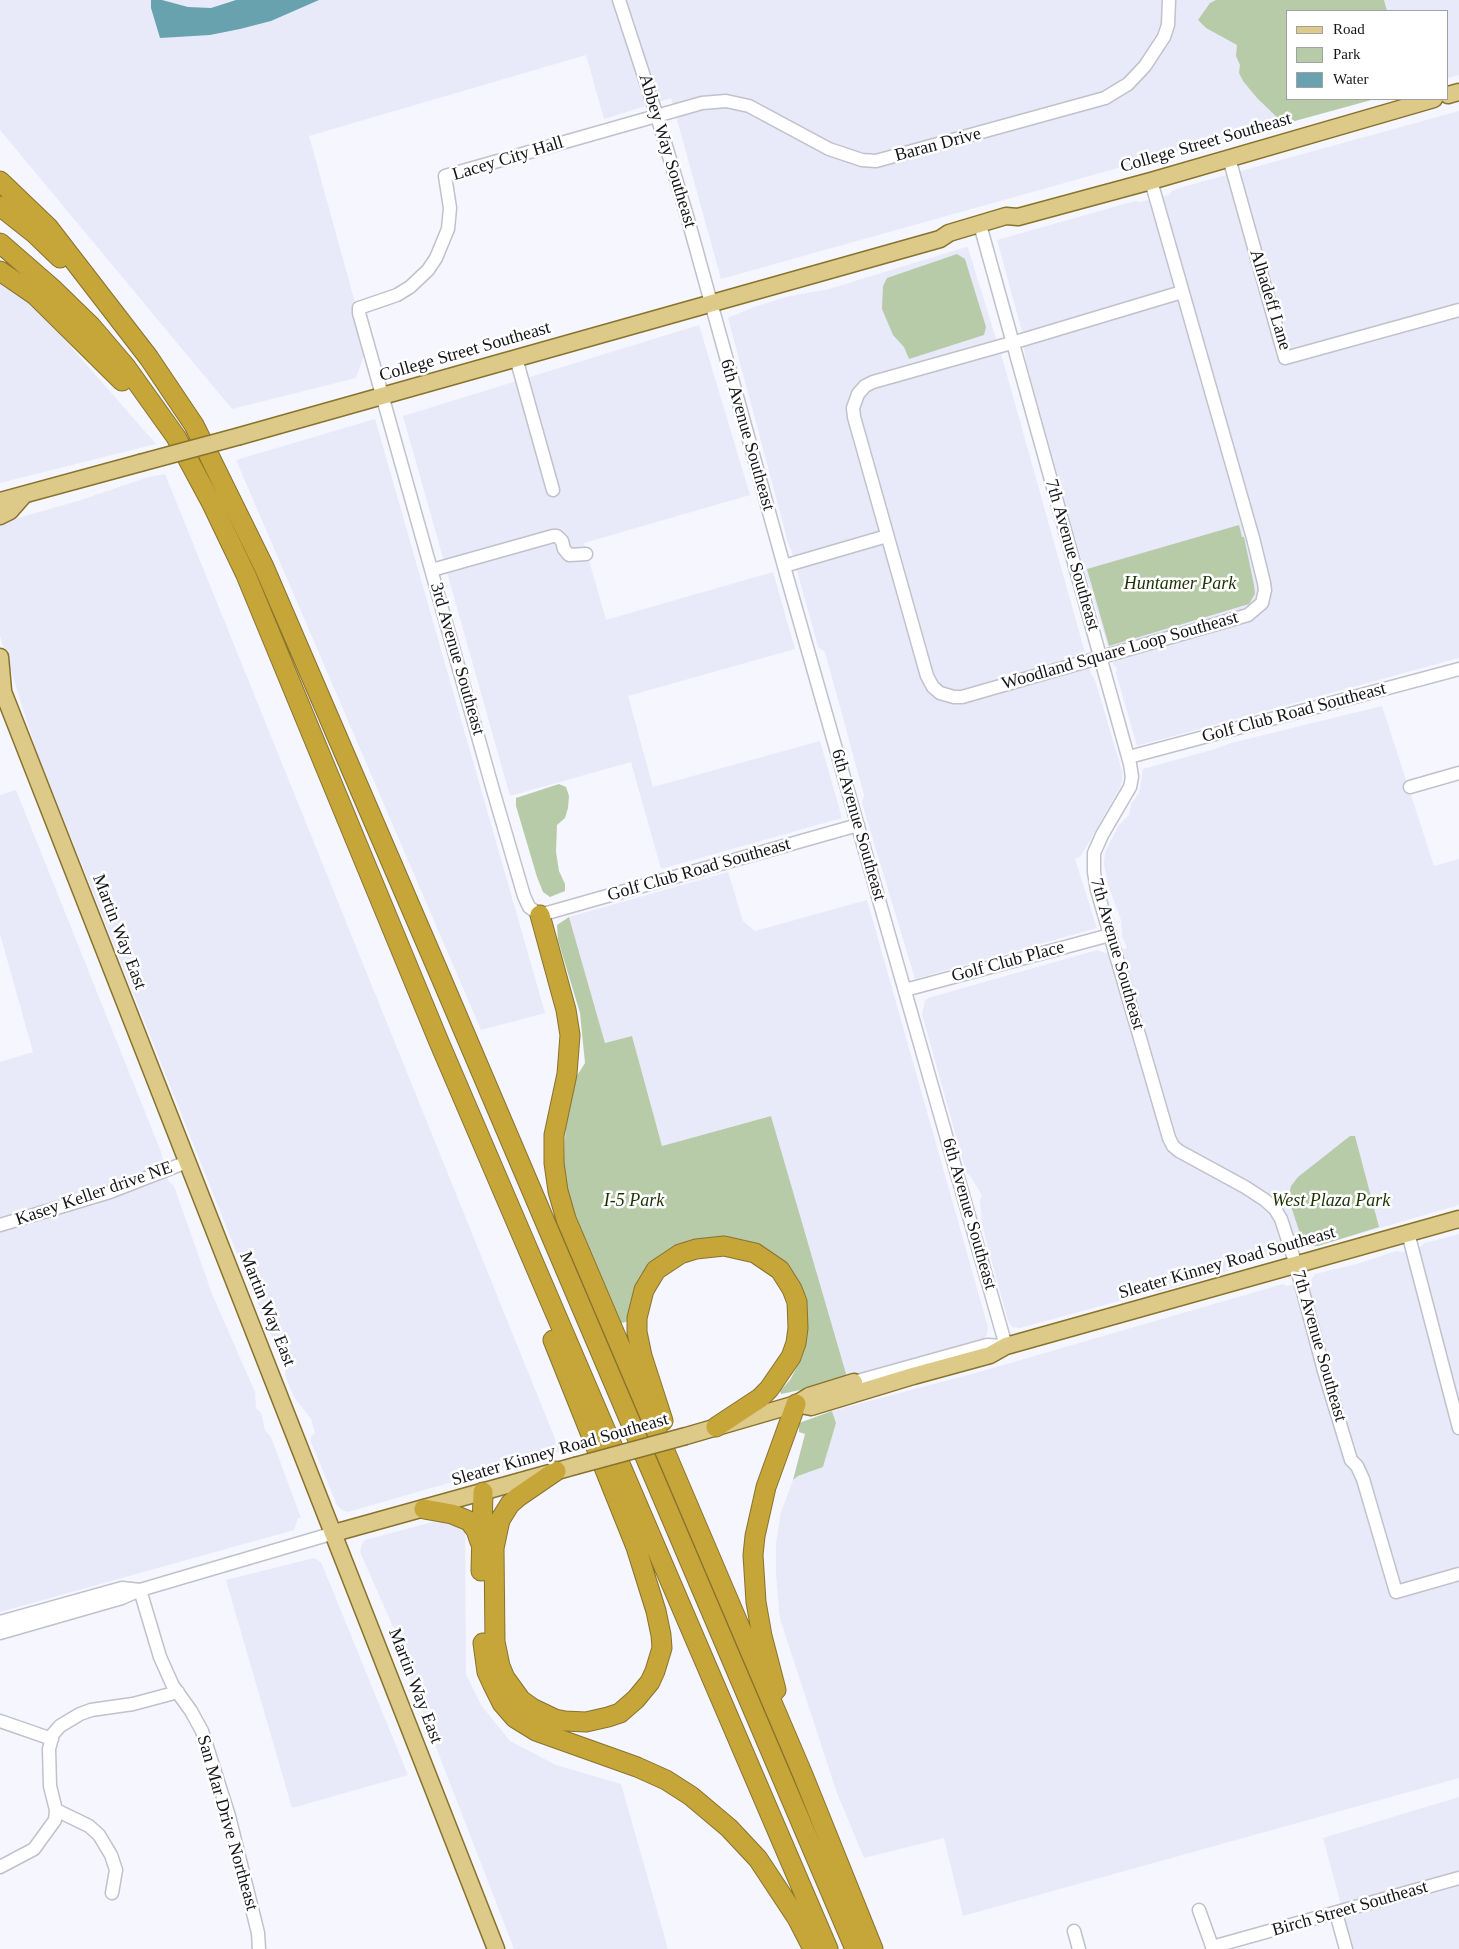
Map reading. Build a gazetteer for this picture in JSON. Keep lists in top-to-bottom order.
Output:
{
  "streets": {
    "main road": ["College Street Southeast", "Martin Way East", "Sleater Kinney Road Southeast"],
    "street": [
      "Baran Drive",
      "Abbey Way Southeast",
      "Lacey City Hall",
      "Alhadeff Lane",
      "6th Avenue Southeast",
      "7th Avenue Southeast",
      "Woodland Square Loop Southeast",
      "3rd Avenue Southeast",
      "Golf Club Road Southeast",
      "Golf Club Place",
      "Kasey Keller drive NE",
      "San Mar Drive Northeast",
      "Birch Street Southeast"
    ]
  },
  "crossings": [
    ["College Street Southeast", "Abbey Way Southeast"],
    ["College Street Southeast", "Lacey City Hall"],
    ["College Street Southeast", "Alhadeff Lane"],
    ["College Street Southeast", "6th Avenue Southeast"],
    ["College Street Southeast", "7th Avenue Southeast"],
    ["College Street Southeast", "Woodland Square Loop Southeast"],
    ["College Street Southeast", "3rd Avenue Southeast"],
    ["Baran Drive", "Abbey Way Southeast"],
    ["Baran Drive", "Lacey City Hall"],
    ["Abbey Way Southeast", "Lacey City Hall"],
    ["Abbey Way Southeast", "6th Avenue Southeast"],
    ["Lacey City Hall", "3rd Avenue Southeast"],
    ["6th Avenue Southeast", "Golf Club Road Southeast"],
    ["6th Avenue Southeast", "Golf Club Place"],
    ["6th Avenue Southeast", "Sleater Kinney Road Southeast"],
    ["7th Avenue Southeast", "Woodland Square Loop Southeast"],
    ["7th Avenue Southeast", "Golf Club Road Southeast"],
    ["7th Avenue Southeast", "Golf Club Place"],
    ["7th Avenue Southeast", "Sleater Kinney Road Southeast"],
    ["3rd Avenue Southeast", "Golf Club Road Southeast"],
    ["Martin Way East", "Kasey Keller drive NE"],
    ["Martin Way East", "Sleater Kinney Road Southeast"]
  ],
  "parks": ["Huntamer Park", "I-5 Park", "West Plaza Park"],
  "legend": ["Road", "Park", "Water"]
}
